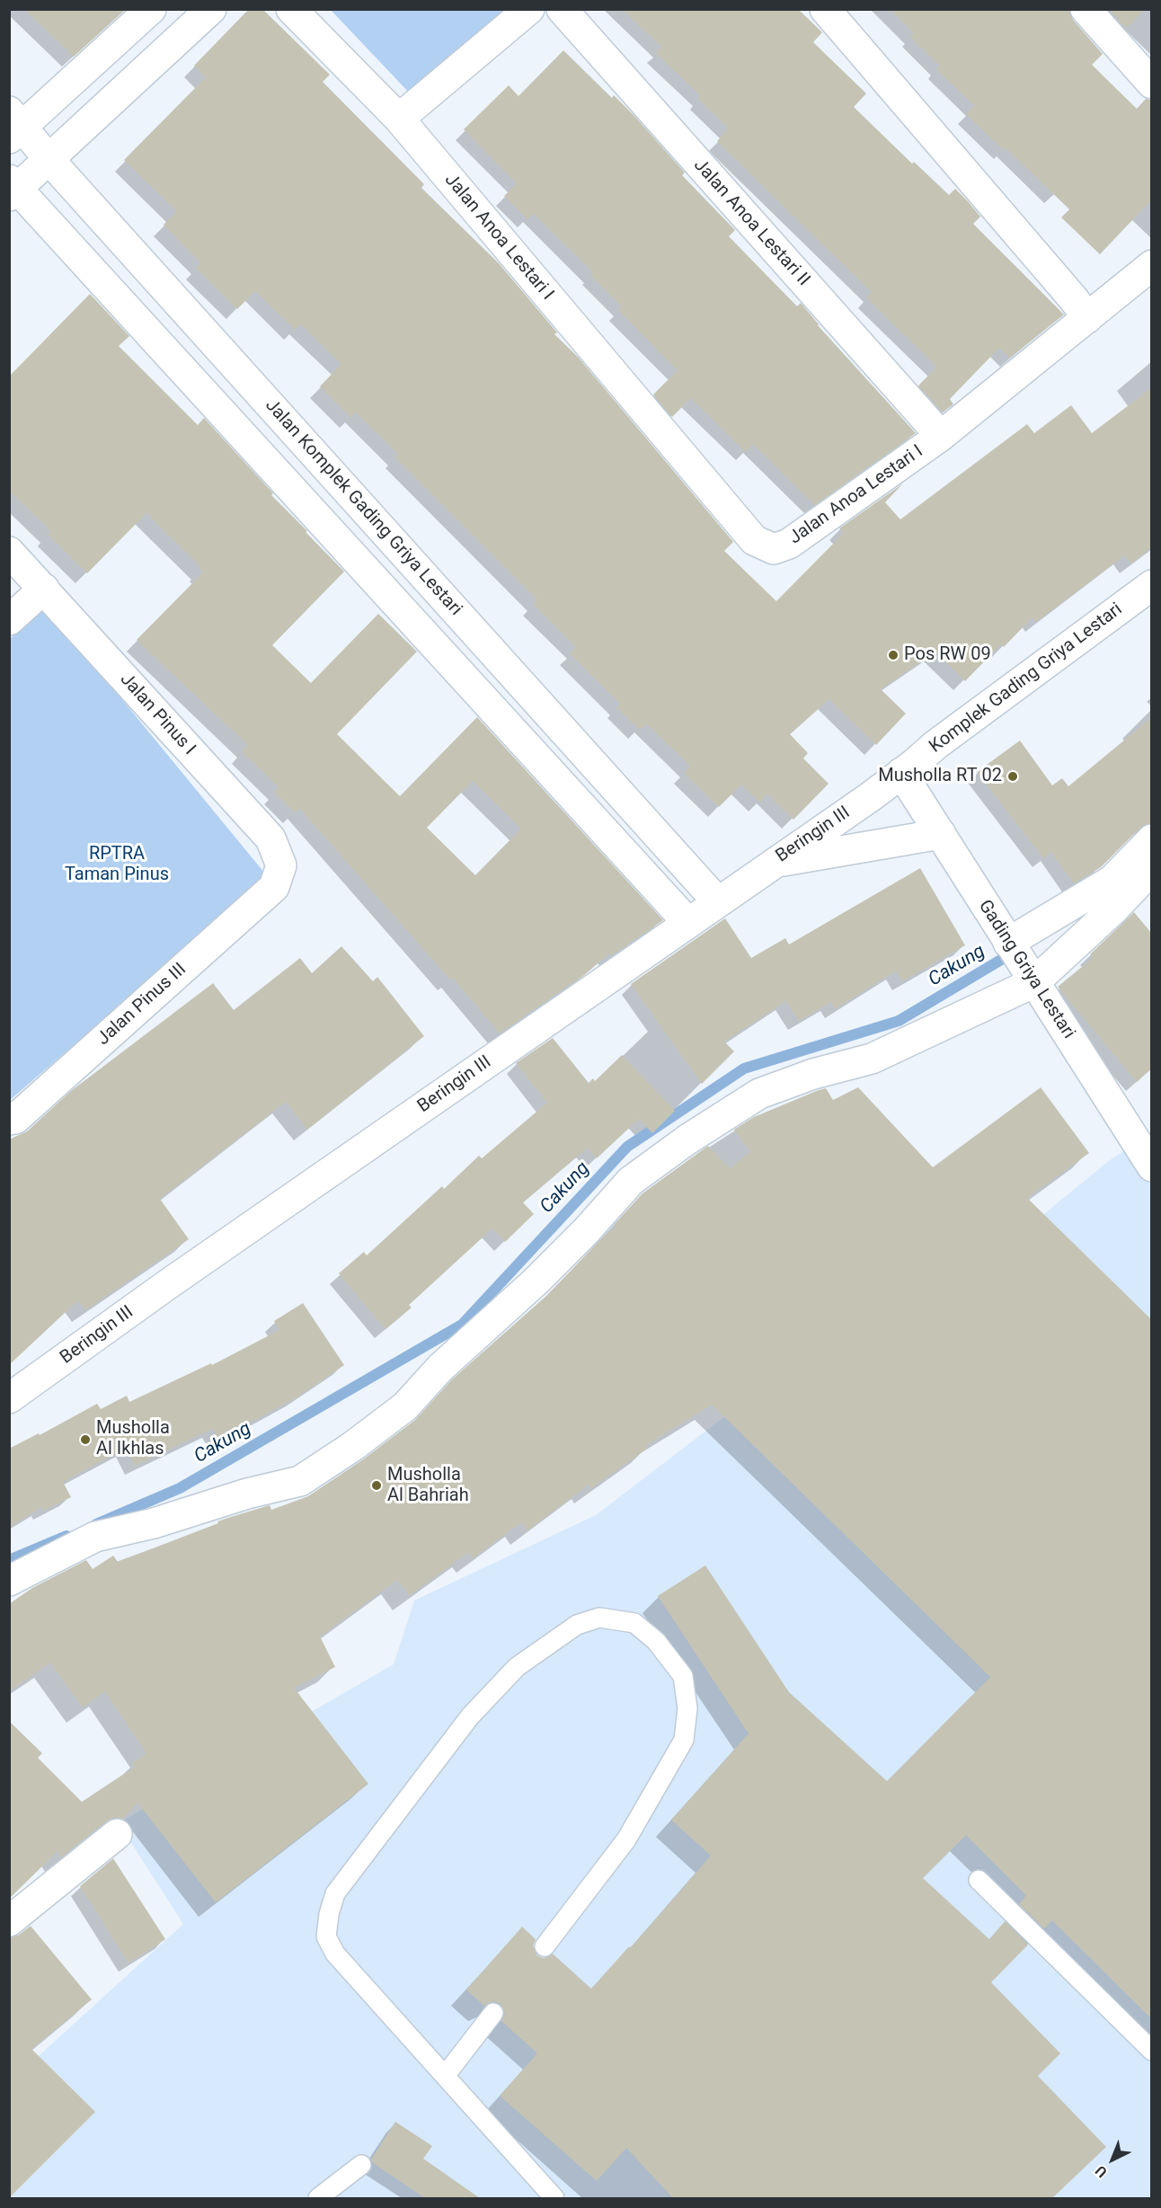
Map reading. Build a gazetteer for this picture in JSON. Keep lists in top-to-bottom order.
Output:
{
  "streets": {
    "street": [
      "Jalan Anoa Lestari II",
      "Jalan Anoa Lestari I",
      "Jalan Komplek Gading Griya Lestari",
      "Komplek Gading Griya Lestari",
      "Jalan Pinus I",
      "Beringin III",
      "Gading Griya Lestari",
      "Jalan Pinus III"
    ]
  },
  "crossings": [
    ["Jalan Anoa Lestari II", "Jalan Anoa Lestari I"],
    ["Jalan Komplek Gading Griya Lestari", "Beringin III"],
    ["Komplek Gading Griya Lestari", "Beringin III"],
    ["Komplek Gading Griya Lestari", "Gading Griya Lestari"],
    ["Jalan Pinus I", "Jalan Pinus III"],
    ["Beringin III", "Gading Griya Lestari"]
  ],
  "water": ["Cakung"],
  "parks": ["RPTRA Taman Pinus"],
  "places": [
    "Pos RW 09",
    "Musholla RT 02",
    "Musholla Al Ikhlas",
    "Musholla Al Bahriah"
  ],
  "north": "bottom left"
}
